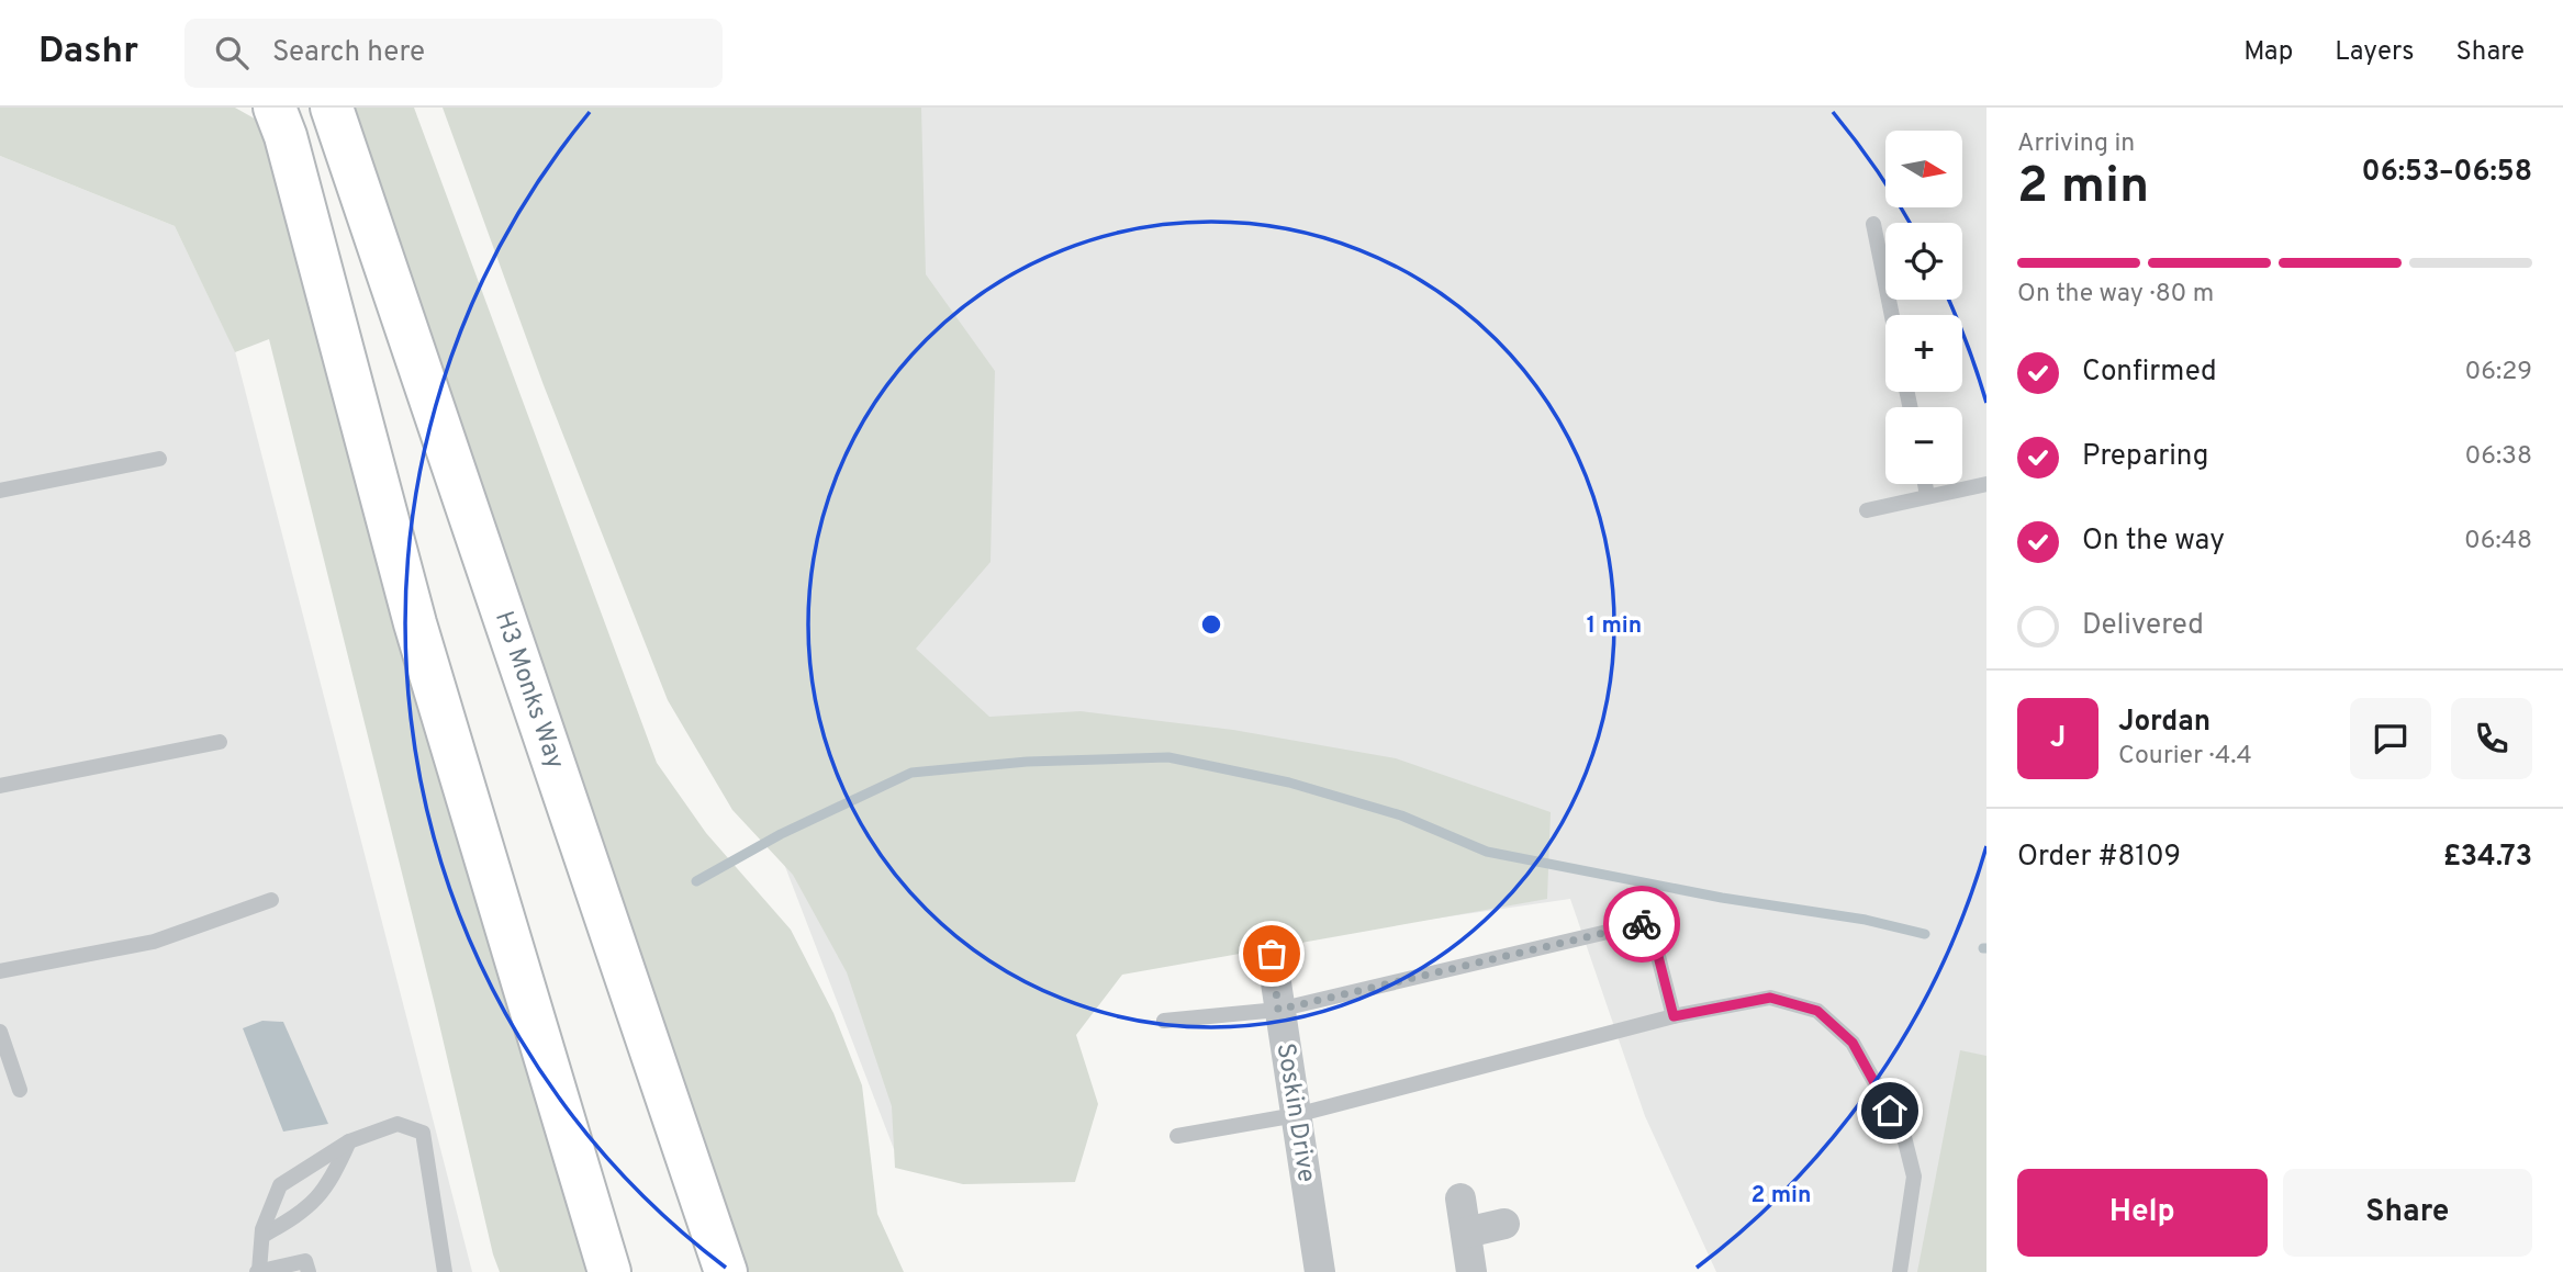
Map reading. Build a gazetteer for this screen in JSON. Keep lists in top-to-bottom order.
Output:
{
  "streets": {
    "main road": ["H3 Monks Way"],
    "street": ["Soskin Drive"]
  },
  "north": "right",
  "page": {
    "header": "Dashr",
    "search": "Search here",
    "nav": ["Map", "Layers", "Share"],
    "heading": ["2 min", "Arriving in", "06:53–06:58"],
    "panel": [
      "Jordan",
      "Courier · 4.4",
      "Order #8109",
      "£34.73"
    ],
    "map_buttons": ["+", "−"],
    "bar": "On the way · 80 m",
    "list": [
      ["Confirmed", "06:29"],
      ["Preparing", "06:38"],
      ["On the way", "06:48"],
      "Delivered"
    ],
    "round": "J",
    "buttons": ["Help", "Share"]
  },
  "rings": ["1 min", "2 min"]
}
